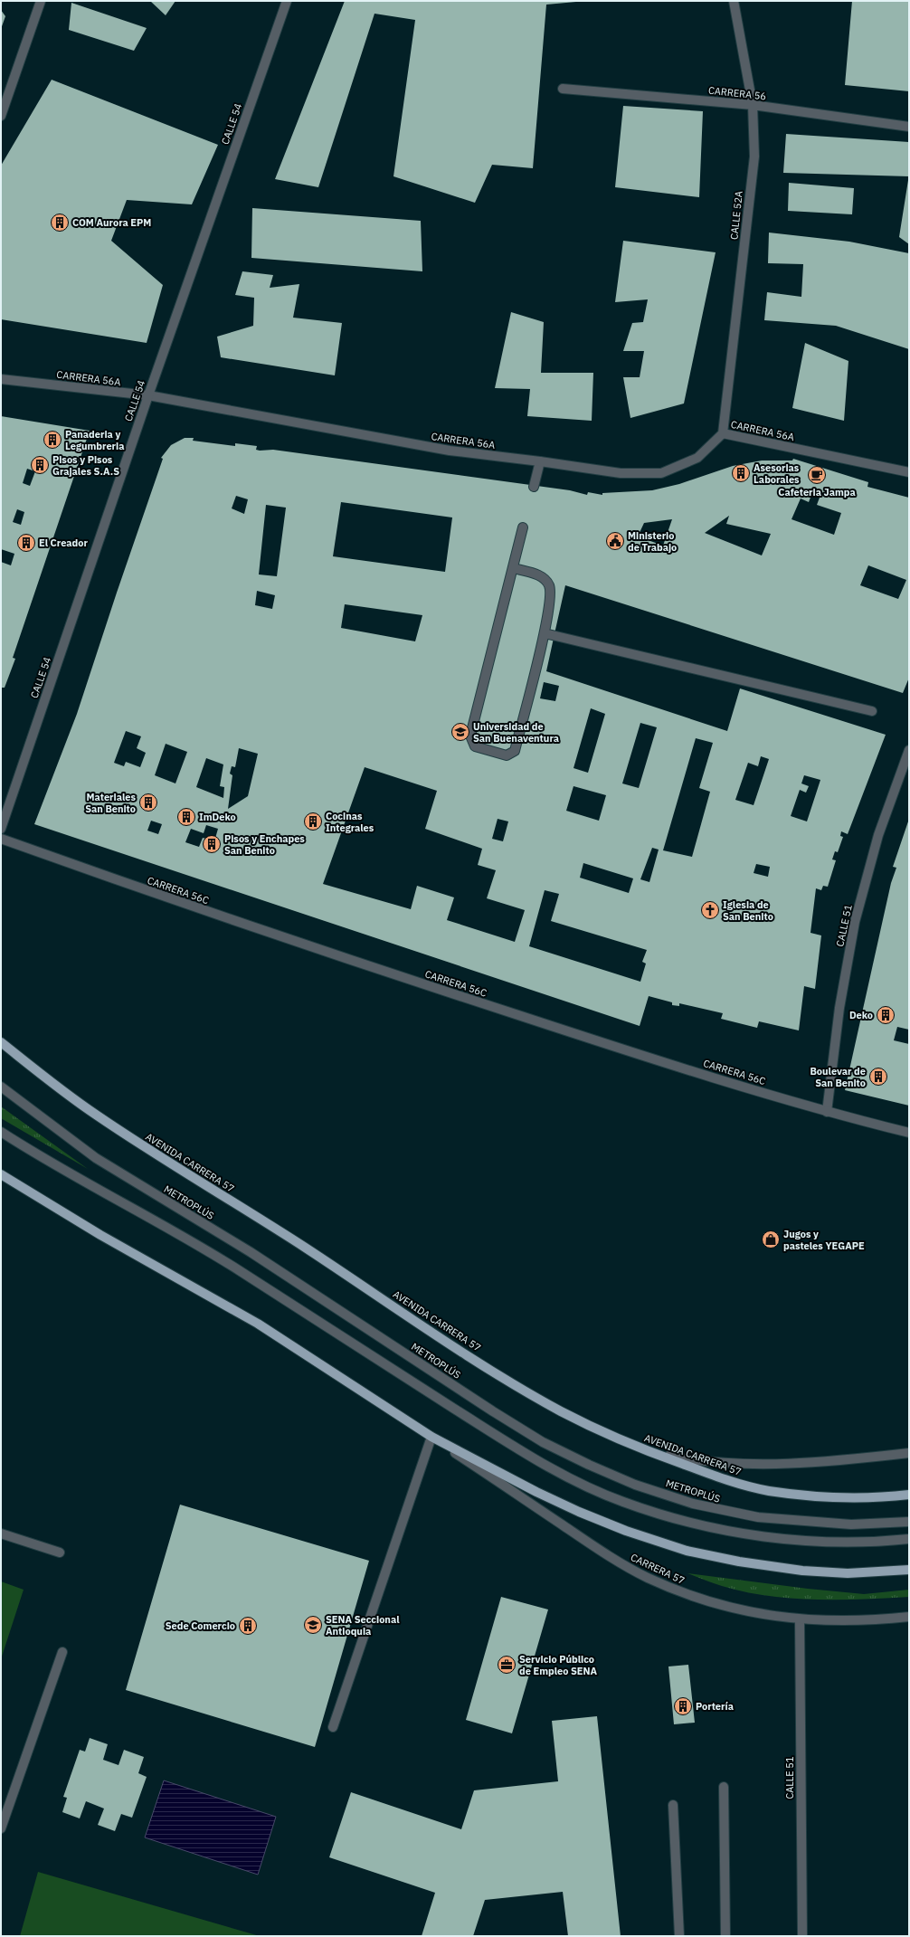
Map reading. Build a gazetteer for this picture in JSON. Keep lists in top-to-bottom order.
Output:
{
  "streets": {
    "main road": ["AVENIDA CARRERA 57"],
    "street": [
      "CARRERA 56",
      "CALLE 54",
      "CALLE 52A",
      "CARRERA 56A",
      "CARRERA 56C",
      "CALLE 51",
      "METROPLÚS",
      "CARRERA 57"
    ]
  },
  "crossings": [
    ["CARRERA 56", "CALLE 52A"],
    ["CALLE 54", "CARRERA 56A"],
    ["CALLE 52A", "CARRERA 56A"],
    ["CARRERA 56C", "CALLE 51"],
    ["CALLE 51", "CARRERA 57"]
  ],
  "places": {
    "building": [
      "COM Aurora EPM",
      "Panaderia y Legumbreria",
      "Pisos y Pisos Grajales S.A.S",
      "Asesorias Laborales",
      "El Creador",
      "Materiales San Benito",
      "ImDeko",
      "Cocinas Integrales",
      "Pisos y Enchapes San Benito",
      "Deko",
      "Boulevar de San Benito",
      "Sede Comercio",
      "Portería"
    ],
    "cafe": ["Cafeteria Jampa"],
    "public building": ["Ministerio de Trabajo"],
    "school or university": ["Universidad de San Buenaventura", "SENA Seccional Antioquia"],
    "church": ["Iglesia de San Benito"],
    "shop": ["Jugos y pasteles YEGAPE"],
    "office": ["Servicio Público de Empleo SENA"]
  }
}
